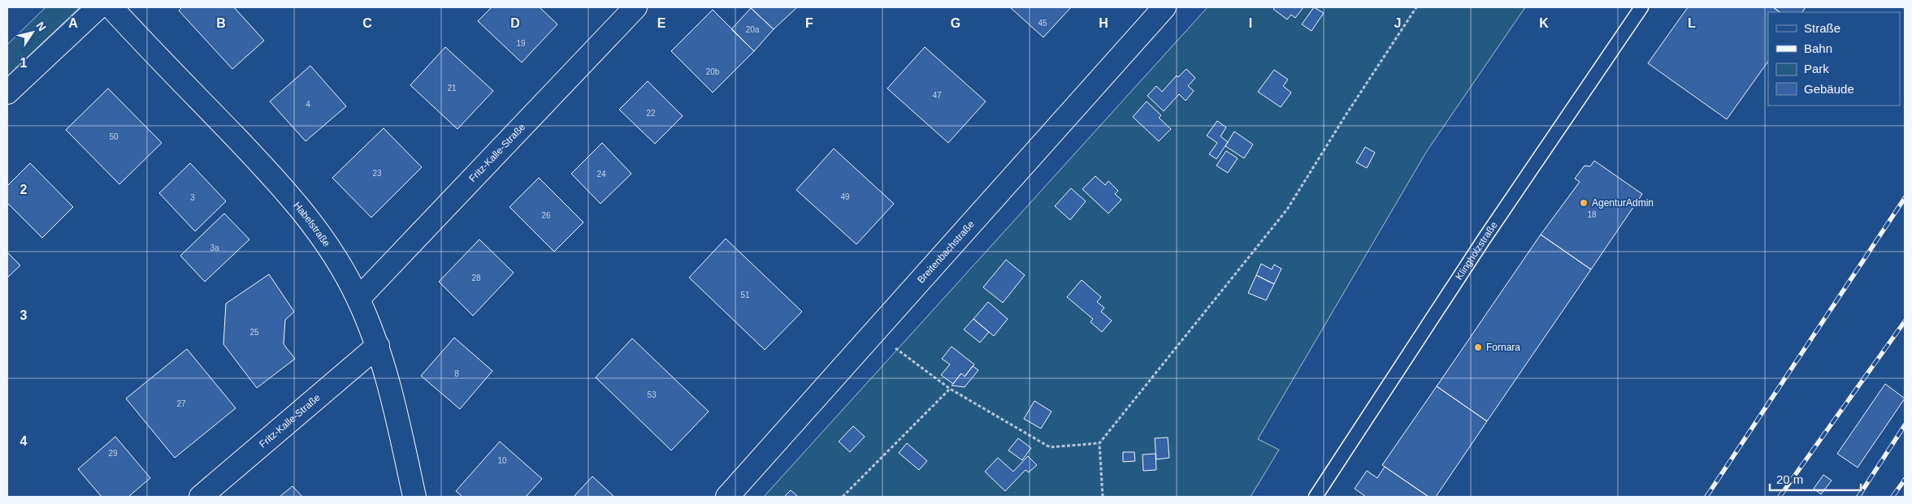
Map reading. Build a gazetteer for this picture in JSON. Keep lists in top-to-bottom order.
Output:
{
  "streets": {
    "street": ["Fritz-Kalle-Straße", "Habelstraße", "Breitenbachstraße"],
    "lane": ["Klingholzstraße"]
  },
  "crossings": [
    ["Fritz-Kalle-Straße", "Habelstraße"]
  ],
  "places": ["AgenturAdmin", "Fornara"],
  "house_numbers": [
    "45",
    "20a",
    "19",
    "20b",
    "21",
    "47",
    "4",
    "22",
    "50",
    "23",
    "24",
    "49",
    "3",
    "18",
    "26",
    "3a",
    "28",
    "51",
    "25",
    "8",
    "53",
    "27",
    "29",
    "10"
  ],
  "legend": [
    "Straße",
    "Bahn",
    "Park",
    "Gebäude"
  ],
  "scale_bar": "20 m",
  "north": "top right",
  "grid": {
    "columns": [
      "A",
      "B",
      "C",
      "D",
      "E",
      "F",
      "G",
      "H",
      "I",
      "J",
      "K",
      "L"
    ],
    "rows": [
      "1",
      "2",
      "3",
      "4"
    ]
  }
}
